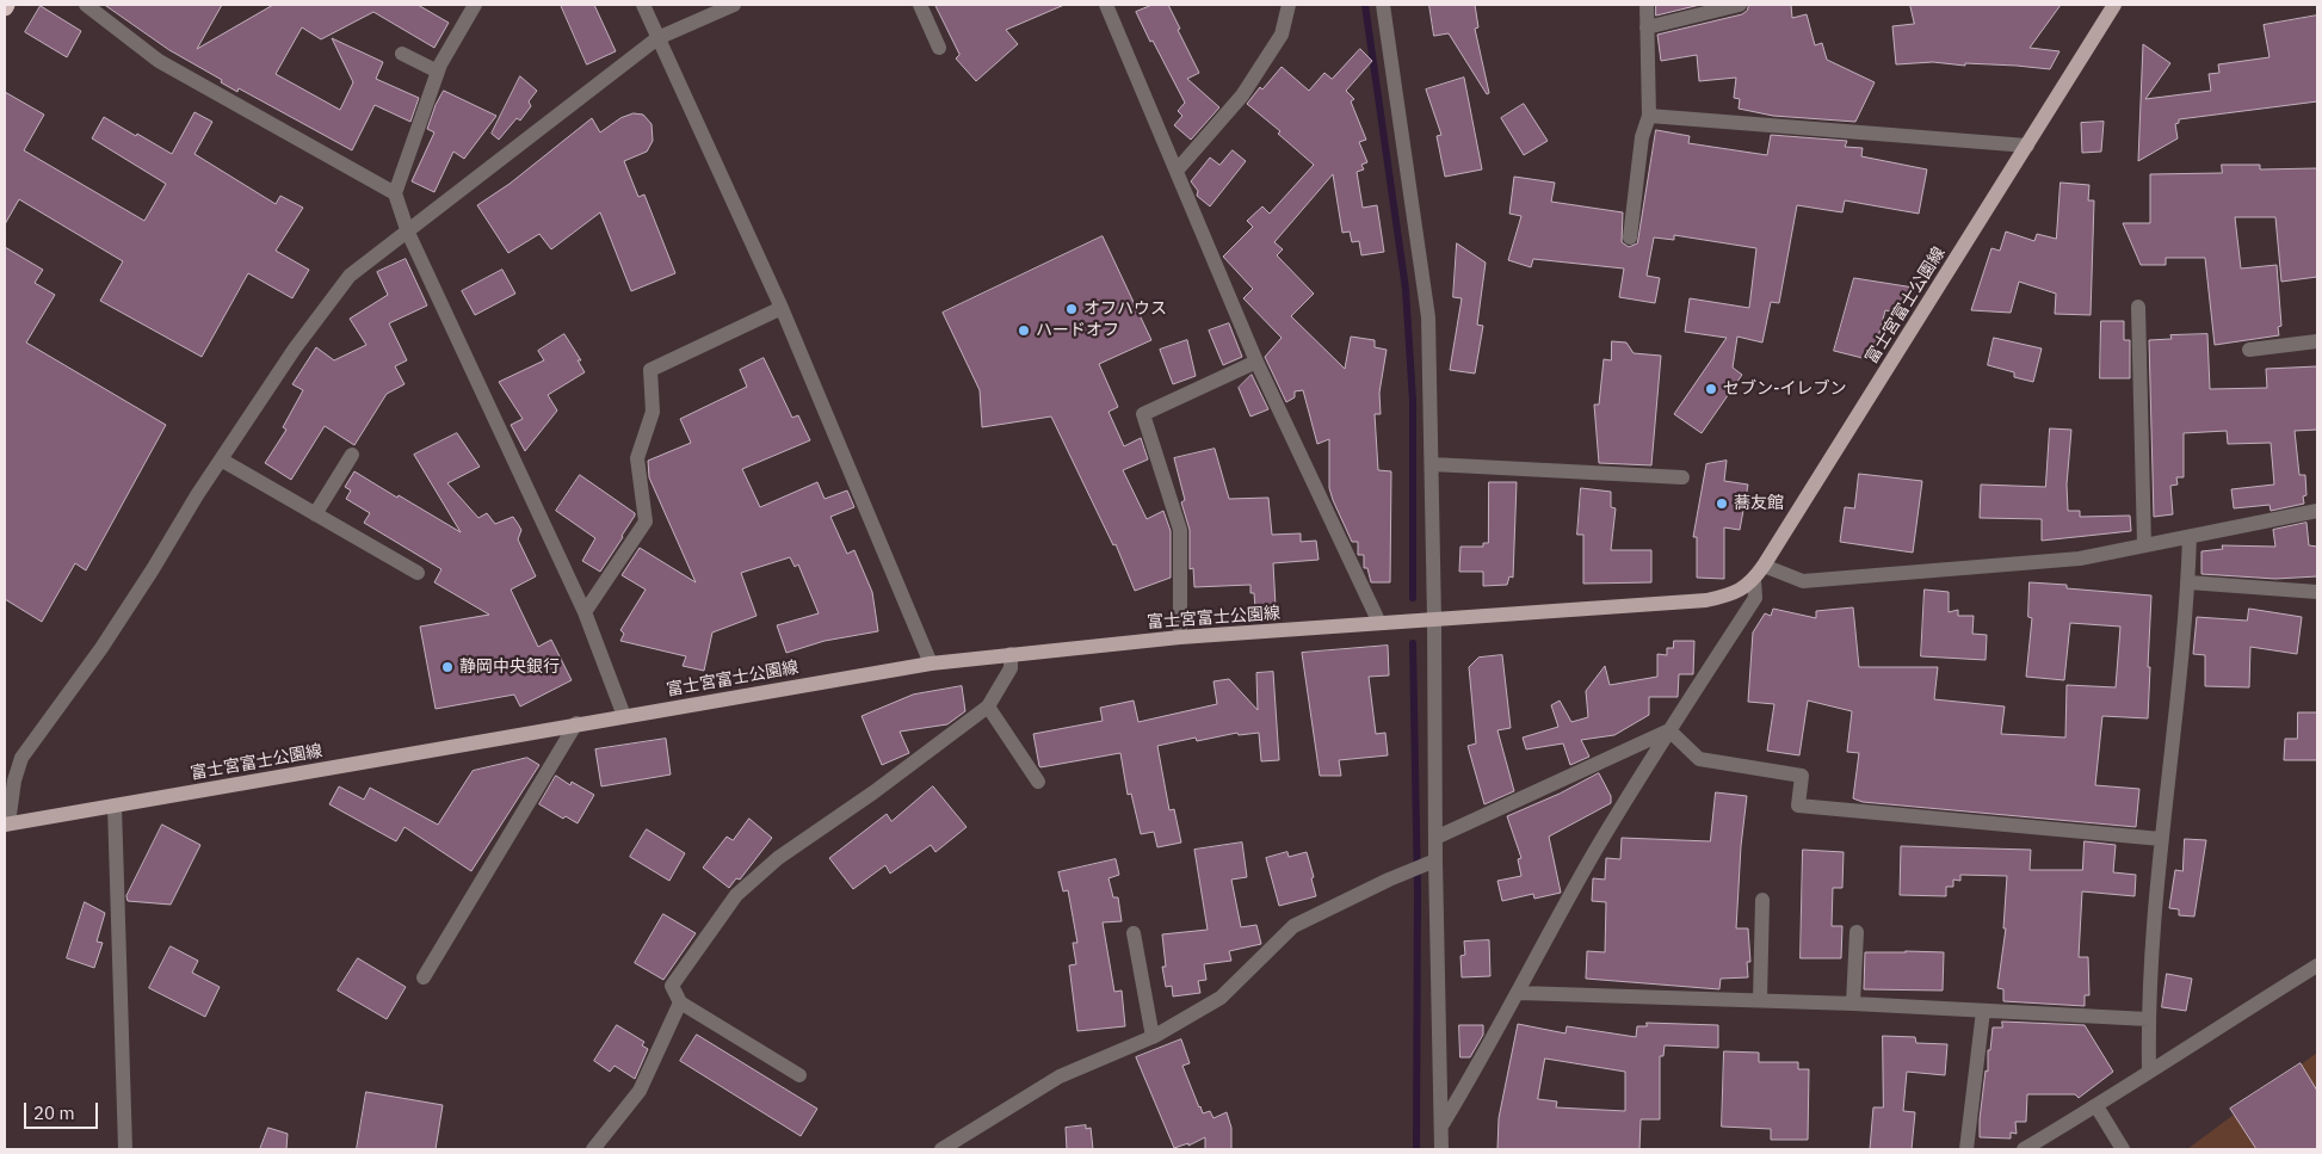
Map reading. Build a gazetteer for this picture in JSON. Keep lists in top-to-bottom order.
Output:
{
  "streets": {
    "main road": ["富士宮富士公園線"]
  },
  "places": [
    "オフハウス",
    "ハードオフ",
    "セブン-イレブン",
    "蕎友館",
    "静岡中央銀行"
  ],
  "scale_bar": "20 m"
}
